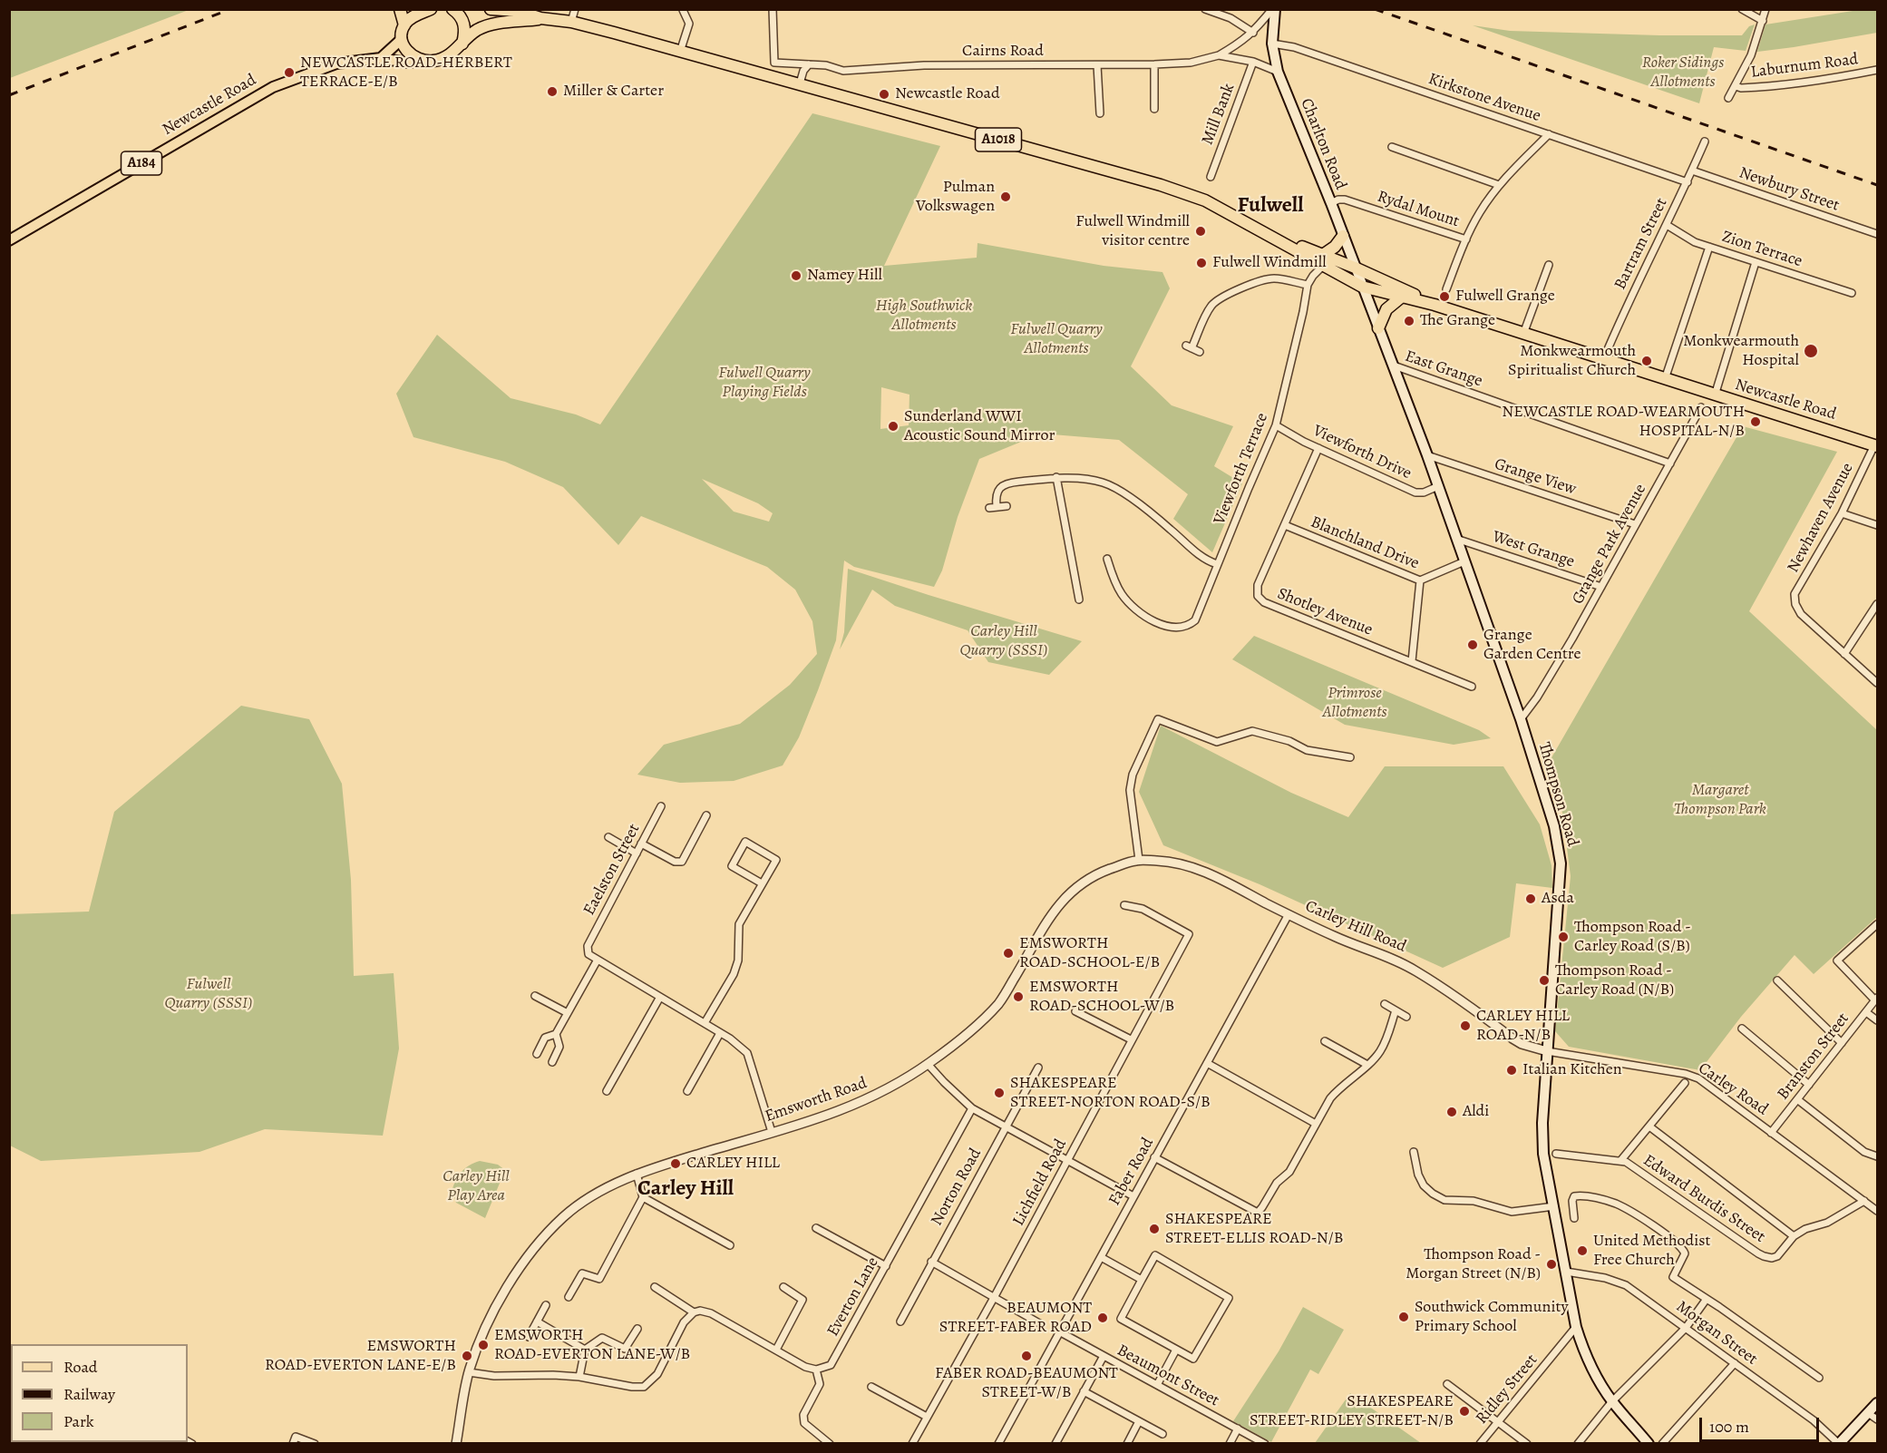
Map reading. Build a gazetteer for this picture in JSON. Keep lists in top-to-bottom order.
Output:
{
  "streets": {
    "highway": ["Newcastle Road", "A1018"],
    "main road": ["Charlton Road", "A184", "Thompson Road"],
    "street": [
      "Cairns Road",
      "Laburnum Road",
      "Kirkstone Avenue",
      "Mill Bank",
      "Newbury Street",
      "Rydal Mount",
      "Bartram Street",
      "Zion Terrace",
      "East Grange",
      "Viewforth Drive",
      "Viewforth Terrace",
      "Grange View",
      "Newhaven Avenue",
      "Blanchland Drive",
      "Grange Park Avenue",
      "West Grange",
      "Shotley Avenue",
      "Eaelston Street",
      "Carley Hill Road",
      "Branston Street",
      "Carley Road",
      "Emsworth Road",
      "Faber Road",
      "Lichfield Road",
      "Norton Road",
      "Edward Burdis Street",
      "Everton Lane",
      "Morgan Street",
      "Beaumont Street",
      "Ridley Street"
    ]
  },
  "crossings": [
    ["Cairns Road", "Mill Bank"],
    ["Cairns Road", "Charlton Road"],
    ["Kirkstone Avenue", "Charlton Road"],
    ["Kirkstone Avenue", "Bartram Street"],
    ["Newcastle Road", "A1018"],
    ["Newcastle Road", "Charlton Road"],
    ["Newcastle Road", "A184"],
    ["Newcastle Road", "Bartram Street"],
    ["Newcastle Road", "Newhaven Avenue"],
    ["Newcastle Road", "Thompson Road"],
    ["A1018", "Charlton Road"],
    ["A1018", "Viewforth Terrace"],
    ["A1018", "Thompson Road"],
    ["Charlton Road", "Rydal Mount"],
    ["Charlton Road", "Thompson Road"],
    ["Newbury Street", "Bartram Street"],
    ["Bartram Street", "Zion Terrace"],
    ["East Grange", "Grange Park Avenue"],
    ["East Grange", "Thompson Road"],
    ["Viewforth Drive", "Viewforth Terrace"],
    ["Viewforth Drive", "Shotley Avenue"],
    ["Viewforth Drive", "Thompson Road"],
    ["Grange View", "Grange Park Avenue"],
    ["Grange View", "Thompson Road"],
    ["Blanchland Drive", "Shotley Avenue"],
    ["Blanchland Drive", "Thompson Road"],
    ["Grange Park Avenue", "West Grange"],
    ["Grange Park Avenue", "Thompson Road"],
    ["West Grange", "Thompson Road"],
    ["Thompson Road", "Carley Hill Road"],
    ["Thompson Road", "Carley Road"],
    ["Thompson Road", "Morgan Street"],
    ["Thompson Road", "Ridley Street"],
    ["Carley Hill Road", "Carley Road"],
    ["Carley Hill Road", "Emsworth Road"],
    ["Carley Hill Road", "Faber Road"],
    ["Branston Street", "Carley Road"],
    ["Carley Road", "Edward Burdis Street"],
    ["Faber Road", "Beaumont Street"]
  ],
  "districts": ["Fulwell", "Carley Hill"],
  "parks": [
    "Roker Sidings Allotments",
    "High Southwick Allotments",
    "Fulwell Quarry Allotments",
    "Fulwell Quarry Playing Fields",
    "Carley Hill Quarry (SSSI)",
    "Primrose Allotments",
    "Margaret Thompson Park",
    "Fulwell Quarry (SSSI)",
    "Carley Hill Play Area"
  ],
  "places": [
    "NEWCASTLE ROAD-HERBERT TERRACE-E/B",
    "Miller & Carter",
    "Newcastle Road",
    "Pulman Volkswagen",
    "Fulwell Windmill visitor centre",
    "Fulwell Windmill",
    "Namey Hill",
    "Fulwell Grange",
    "The Grange",
    "Monkwearmouth Hospital",
    "Monkwearmouth Spiritualist Church",
    "NEWCASTLE ROAD-WEARMOUTH HOSPITAL-N/B",
    "Sunderland WWI Acoustic Sound Mirror",
    "Grange Garden Centre",
    "Asda",
    "Thompson Road - Carley Road (S/B)",
    "EMSWORTH ROAD-SCHOOL-E/B",
    "Thompson Road - Carley Road (N/B)",
    "EMSWORTH ROAD-SCHOOL-W/B",
    "CARLEY HILL ROAD-N/B",
    "Italian Kitchen",
    "SHAKESPEARE STREET-NORTON ROAD-S/B",
    "Aldi",
    "CARLEY HILL",
    "SHAKESPEARE STREET-ELLIS ROAD-N/B",
    "United Methodist Free Church",
    "Thompson Road - Morgan Street (N/B)",
    "Southwick Community Primary School",
    "BEAUMONT STREET-FABER ROAD",
    "EMSWORTH ROAD-EVERTON LANE-W/B",
    "EMSWORTH ROAD-EVERTON LANE-E/B",
    "FABER ROAD-BEAUMONT STREET-W/B",
    "SHAKESPEARE STREET-RIDLEY STREET-N/B"
  ],
  "legend": ["Road", "Railway", "Park"],
  "scale_bar": "100 m"
}
